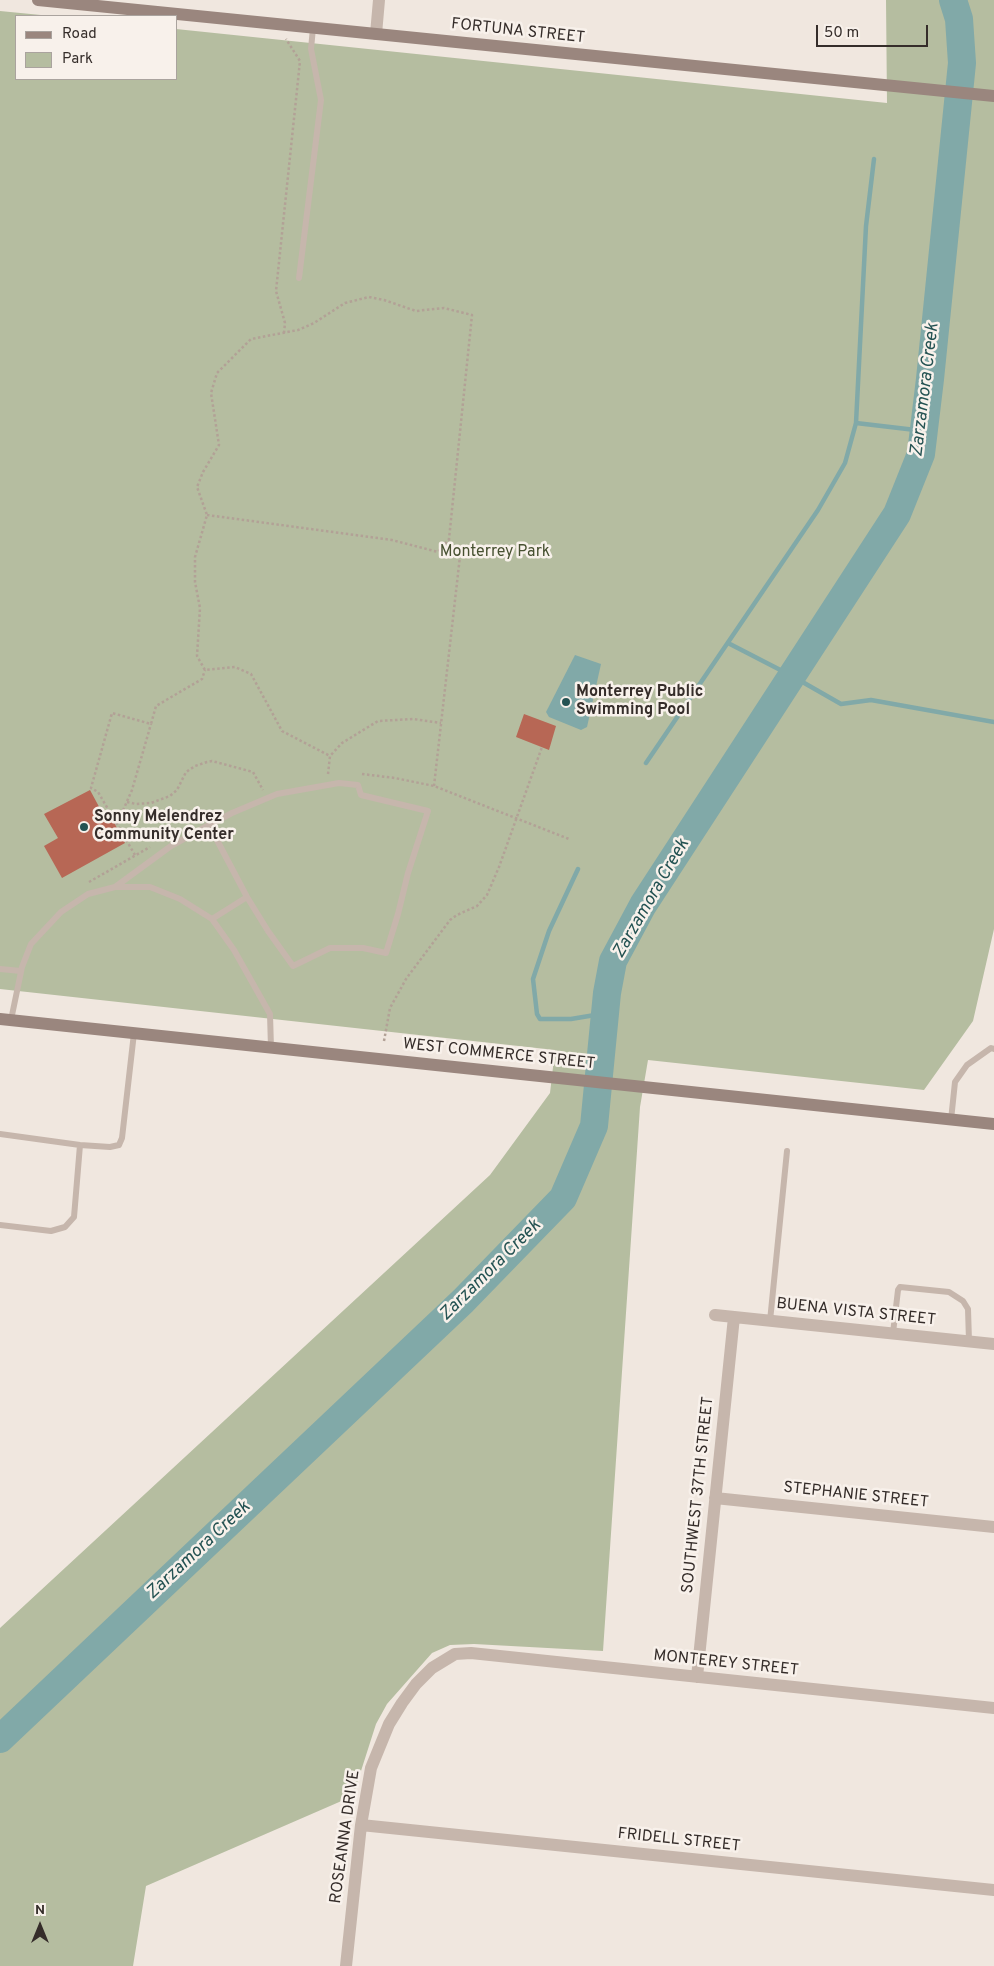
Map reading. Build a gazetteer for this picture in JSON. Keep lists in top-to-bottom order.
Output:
{
  "streets": {
    "main road": ["FORTUNA STREET", "WEST COMMERCE STREET"],
    "street": [
      "BUENA VISTA STREET",
      "SOUTHWEST 37TH STREET",
      "STEPHANIE STREET",
      "MONTEREY STREET",
      "ROSEANNA DRIVE",
      "FRIDELL STREET"
    ]
  },
  "crossings": [
    ["BUENA VISTA STREET", "SOUTHWEST 37TH STREET"],
    ["SOUTHWEST 37TH STREET", "STEPHANIE STREET"],
    ["SOUTHWEST 37TH STREET", "MONTEREY STREET"],
    ["MONTEREY STREET", "ROSEANNA DRIVE"],
    ["ROSEANNA DRIVE", "FRIDELL STREET"]
  ],
  "water": ["Zarzamora Creek"],
  "parks": ["Monterrey Park"],
  "places": ["Monterrey Public Swimming Pool", "Sonny Melendrez Community Center"],
  "legend": ["Road", "Park"],
  "scale_bar": "50 m",
  "north": "top"
}
